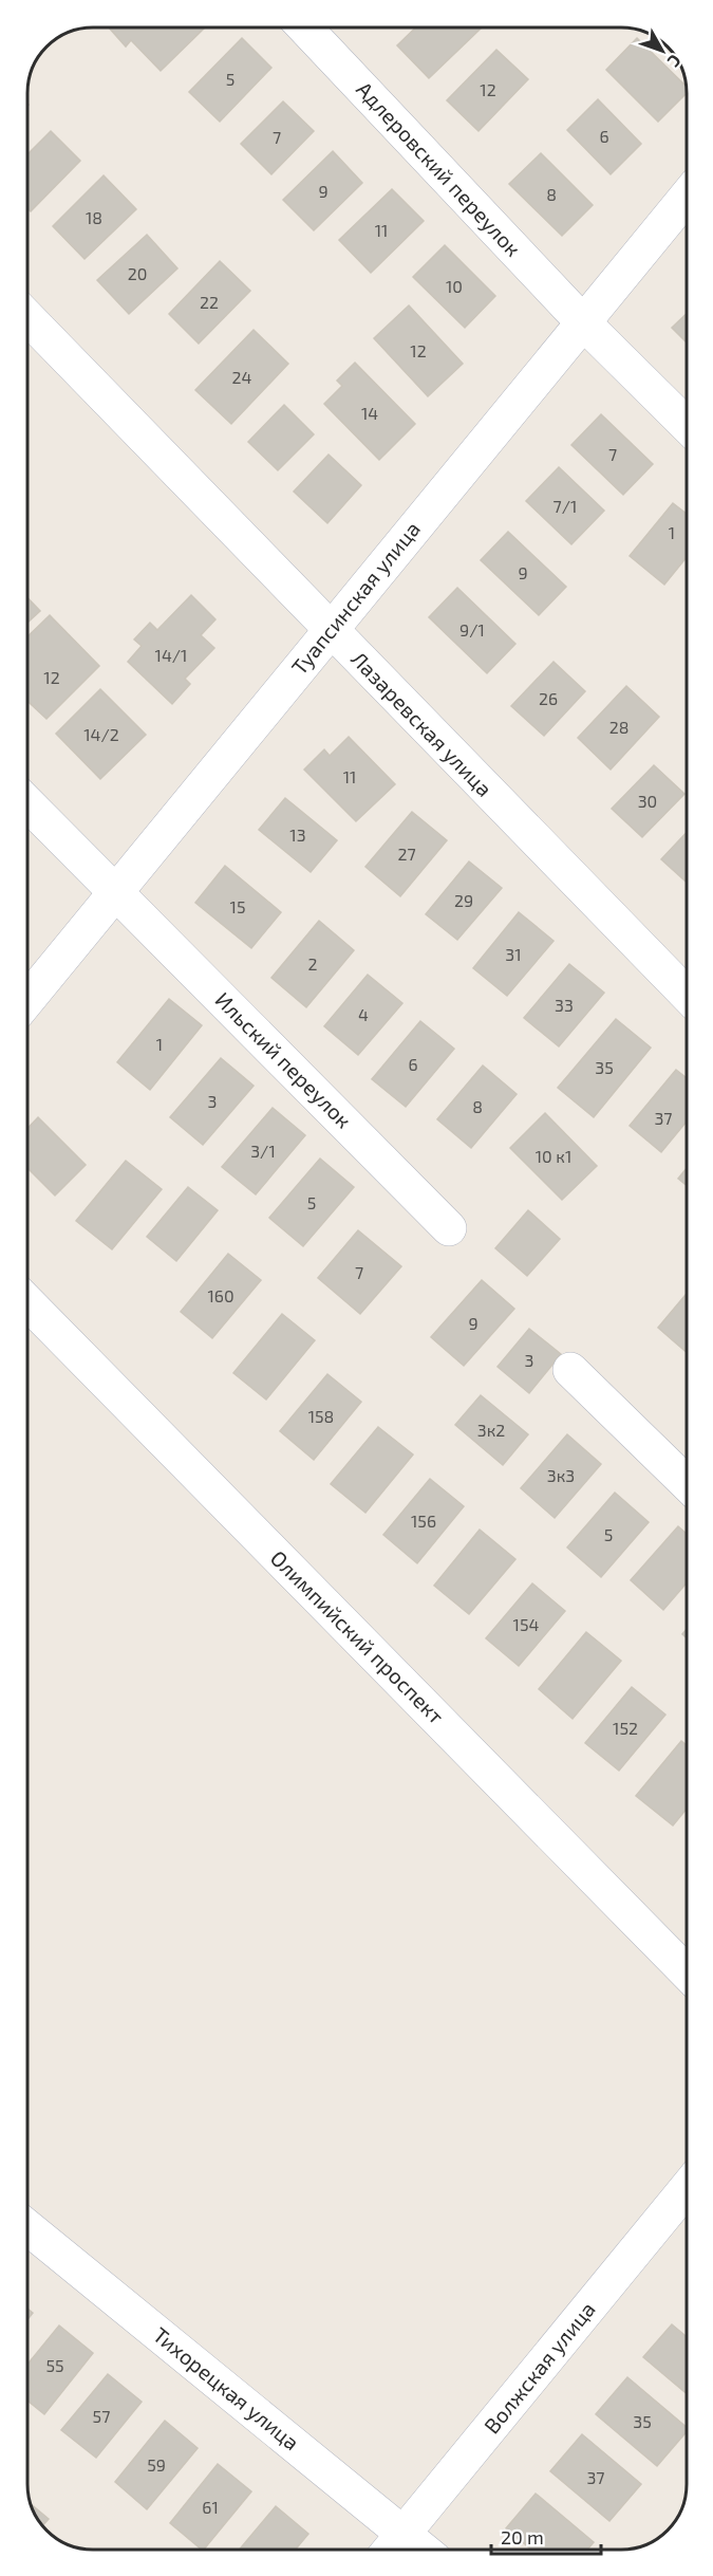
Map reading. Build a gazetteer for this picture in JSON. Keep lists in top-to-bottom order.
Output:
{
  "streets": {
    "street": [
      "Адлеровский переулок",
      "Туапсинская улица",
      "Лазаревская улица",
      "Ильский переулок",
      "Олимпийский проспект",
      "Волжская улица",
      "Тихорецкая улица"
    ]
  },
  "crossings": [
    ["Адлеровский переулок", "Туапсинская улица"],
    ["Туапсинская улица", "Лазаревская улица"],
    ["Туапсинская улица", "Ильский переулок"],
    ["Волжская улица", "Тихорецкая улица"]
  ],
  "house_numbers": [
    "5",
    "12",
    "6",
    "7",
    "9",
    "8",
    "18",
    "11",
    "20",
    "10",
    "22",
    "12",
    "24",
    "14",
    "7",
    "7/1",
    "1",
    "9",
    "9/1",
    "14/1",
    "12",
    "26",
    "28",
    "14/2",
    "11",
    "30",
    "13",
    "27",
    "29",
    "15",
    "31",
    "2",
    "33",
    "4",
    "1",
    "6",
    "35",
    "3",
    "8",
    "37",
    "3/1",
    "10 к1",
    "5",
    "7",
    "160",
    "9",
    "3",
    "158",
    "3к2",
    "3к3",
    "156",
    "5",
    "154",
    "152",
    "55",
    "57",
    "35",
    "59",
    "37",
    "61"
  ],
  "scale_bar": "20 m",
  "north": "bottom right"
}
